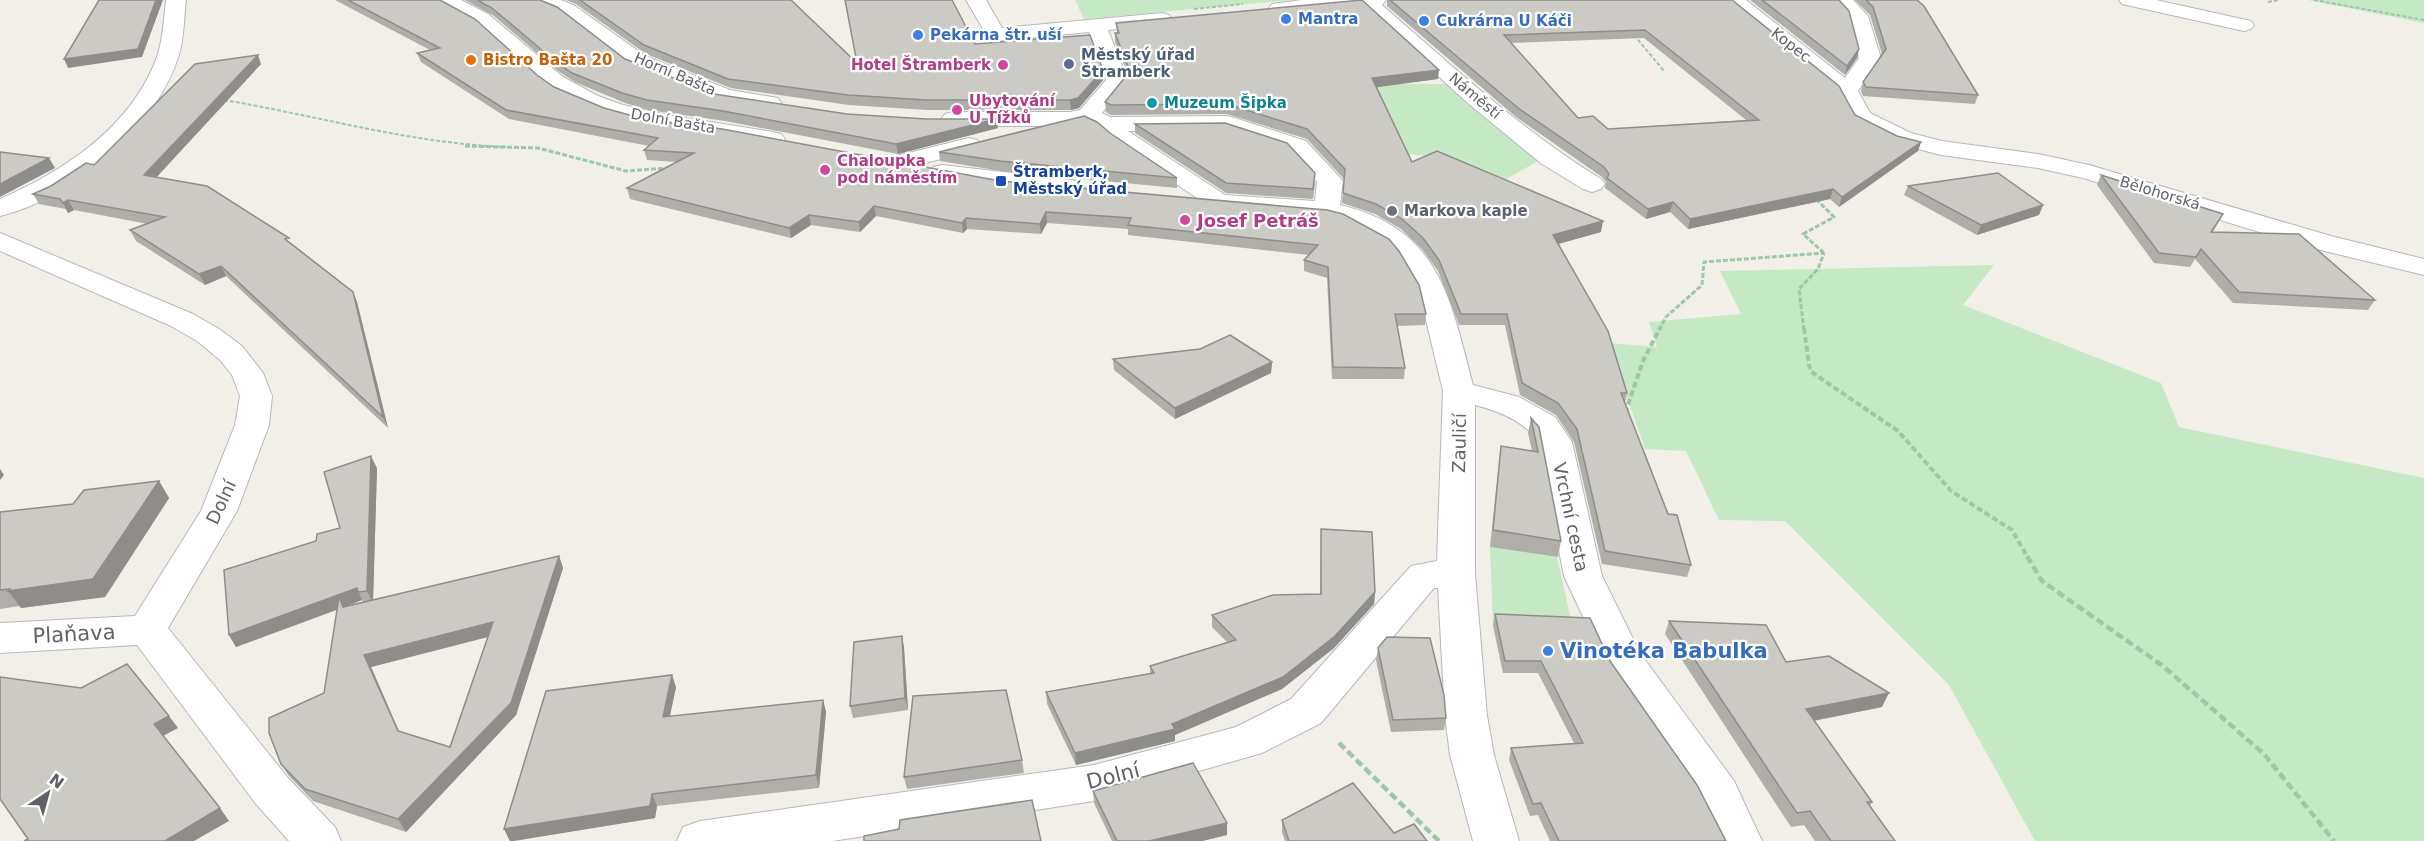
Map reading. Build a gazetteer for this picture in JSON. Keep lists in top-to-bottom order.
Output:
{
  "streets": {
    "street": [
      "Kopec",
      "Horní Bašta",
      "Náměstí",
      "Dolní Bašta",
      "Bělohorská",
      "Zauličí",
      "Dolní",
      "Vrchní cesta",
      "Plaňava"
    ]
  },
  "crossings": [
    ["Kopec", "Bělohorská"],
    ["Zauličí", "Dolní"],
    ["Zauličí", "Vrchní cesta"],
    ["Dolní", "Plaňava"]
  ],
  "places": {
    "other": [
      "Mantra",
      "Cukrárna U Káči",
      "Pekárna štr. uší",
      "Bistro Bašta 20",
      "Městský úřad Štramberk",
      "Hotel Štramberk",
      "Muzeum Šipka",
      "Ubytování U Tížků",
      "Chaloupka pod náměstím",
      "Markova kaple",
      "Josef Petráš",
      "Vinotéka Babulka"
    ],
    "transit": ["Štramberk, Městský úřad"]
  },
  "north": "top right"
}
